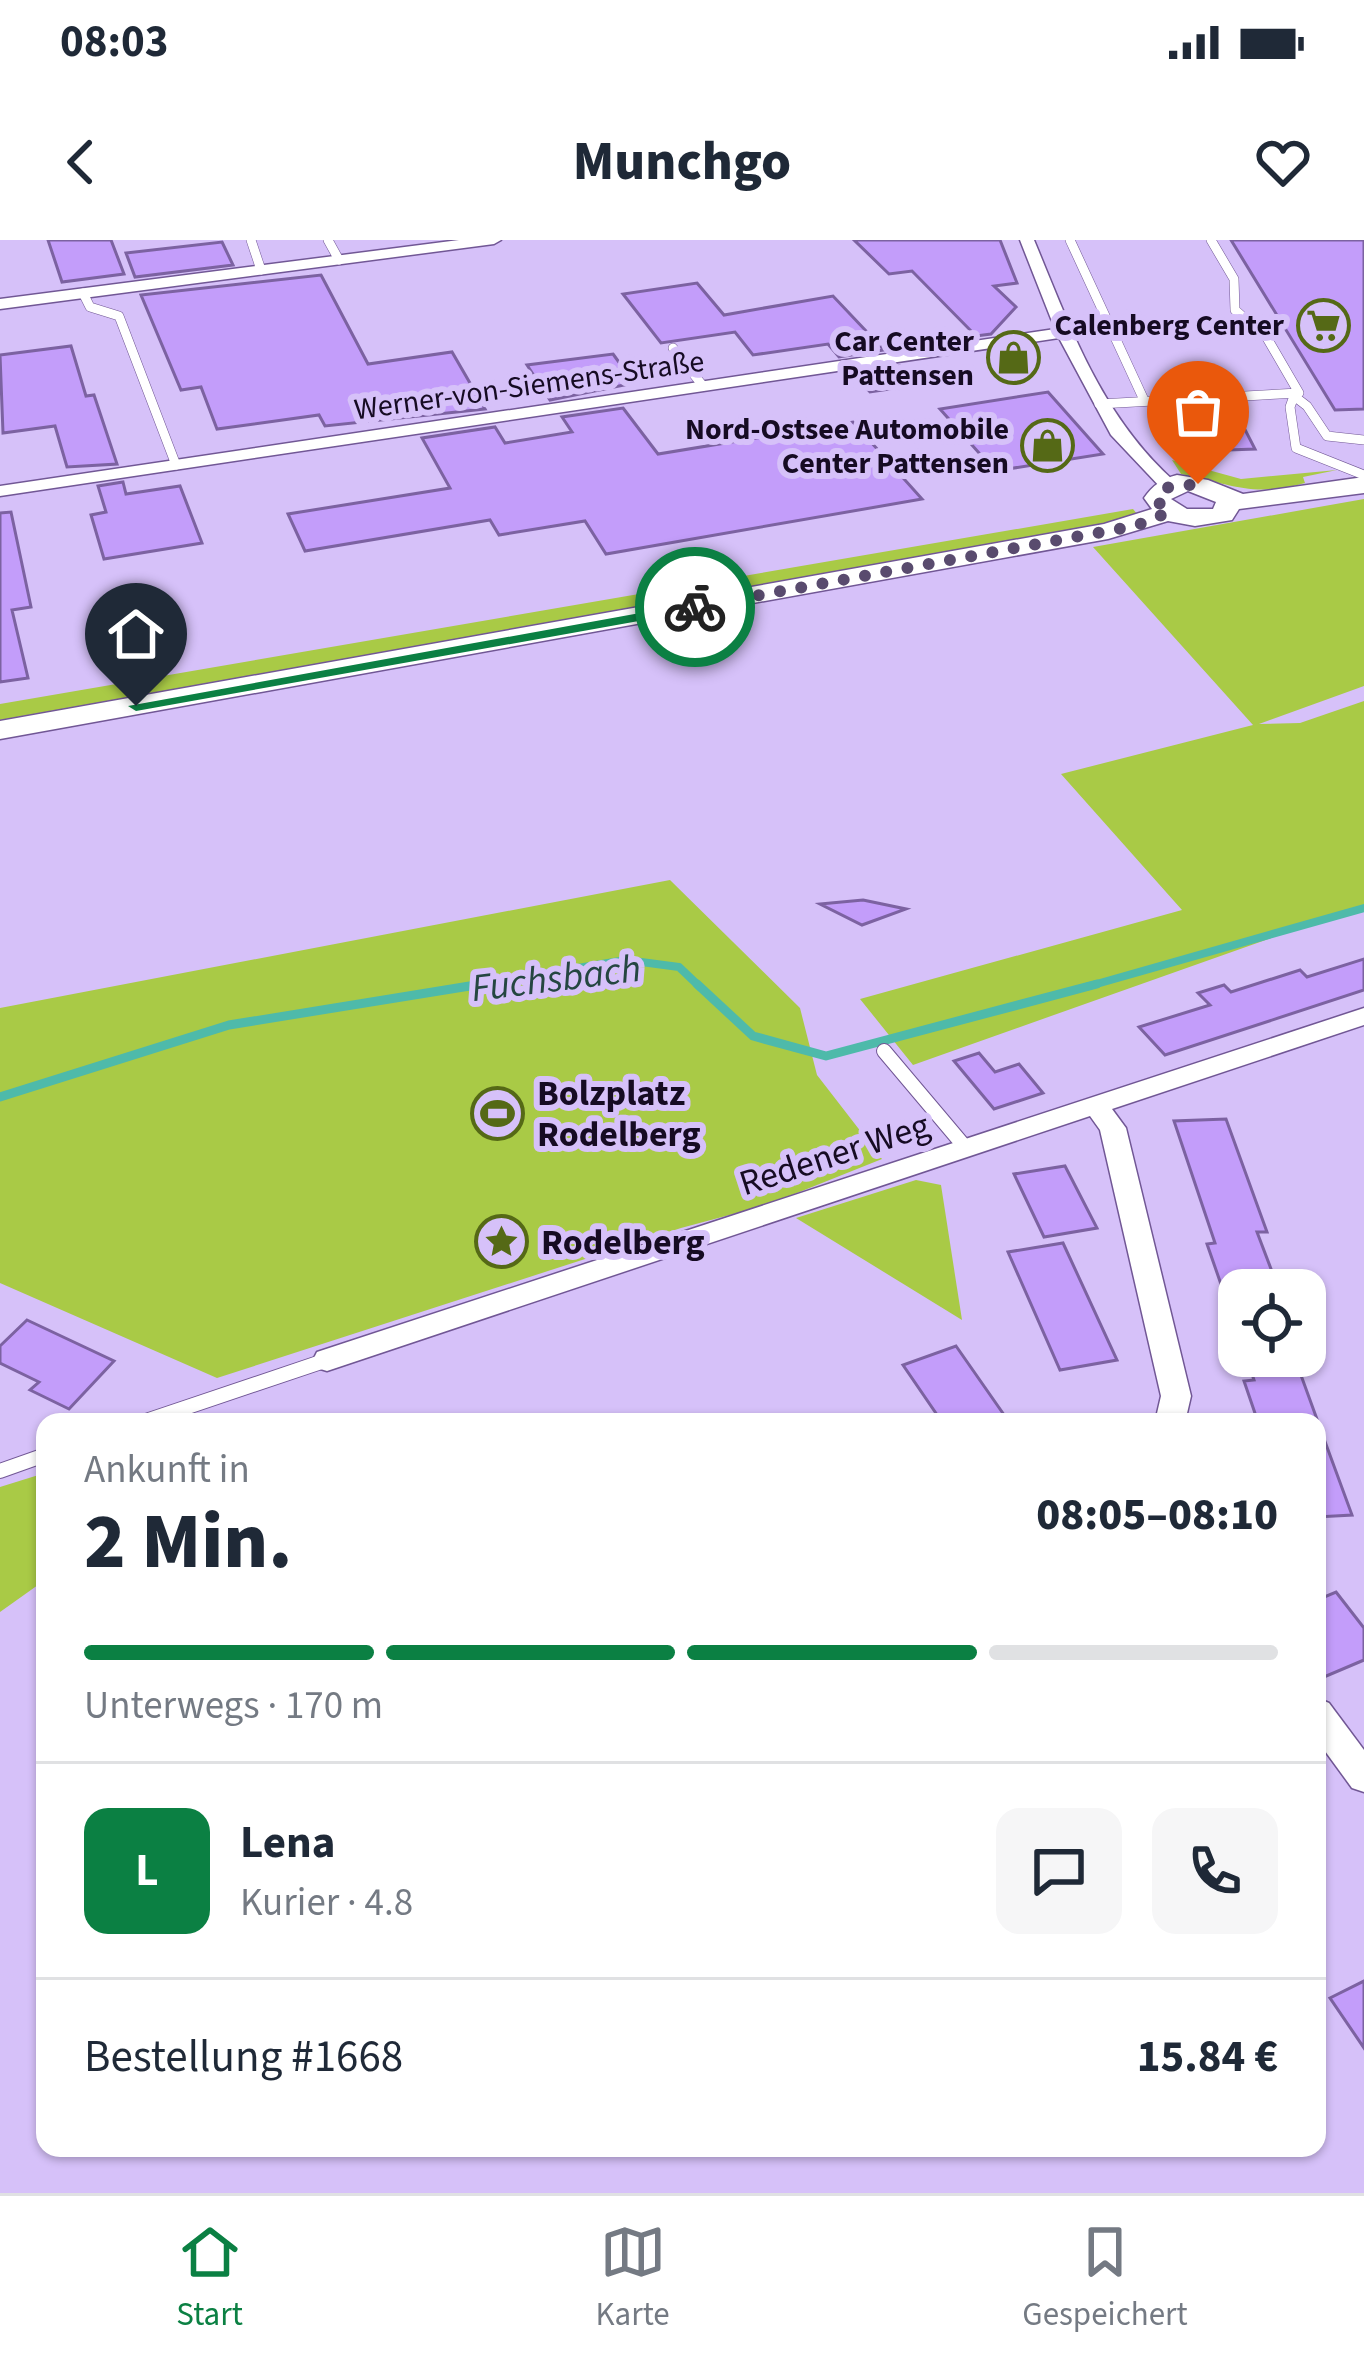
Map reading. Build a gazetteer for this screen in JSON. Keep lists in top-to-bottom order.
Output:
{
  "streets": {
    "street": ["Werner-von-Siemens-Straße", "Redener Weg"]
  },
  "water": ["Fuchsbach"],
  "places": {
    "supermarket": ["Calenberg Center"],
    "shop": ["Car Center Pattensen", "Nord-Ostsee Automobile Center Pattensen"],
    "sports": ["Bolzplatz Rodelberg"],
    "place": ["Rodelberg"]
  },
  "page": {
    "status": "08:03",
    "header": "Munchgo",
    "heading": ["2 Min.", "Ankunft in", "08:05–08:10"],
    "panel": [
      "Lena",
      "Kurier · 4.8",
      "Bestellung #1668",
      "15.84 €"
    ],
    "bar": "Unterwegs · 170 m",
    "round": "L",
    "tabs": ["Start", "Karte", "Gespeichert"]
  }
}
